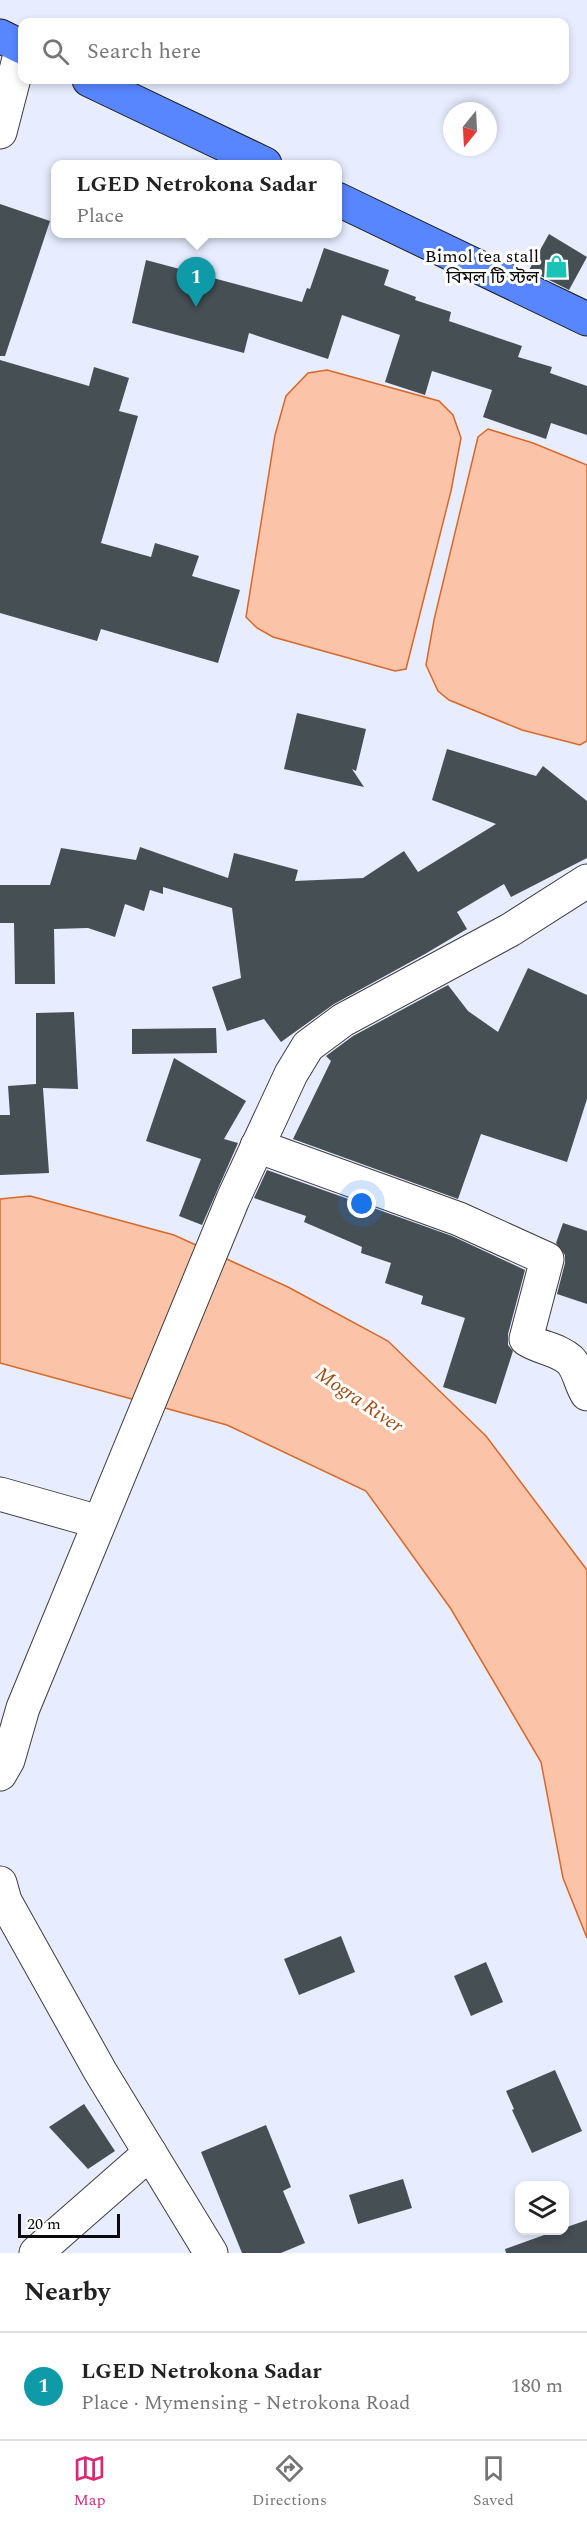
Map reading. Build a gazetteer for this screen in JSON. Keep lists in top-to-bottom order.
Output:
{
  "water": ["Mogra River"],
  "places": {
    "shop": ["Bimol tea stall বিমল টি স্টল"]
  },
  "scale_bar": "20 m",
  "north": "bottom",
  "page": {
    "search": "Search here",
    "popup": ["LGED Netrokona Sadar", "Place"],
    "pins": "1",
    "scale": "20 m",
    "heading": "Nearby",
    "list": [
      {
        "mark": "1",
        "name": "LGED Netrokona Sadar",
        "note": "Place · Mymensing - Netrokona Road",
        "value": "180 m"
      }
    ],
    "nav": ["Map", "Directions", "Saved"]
  }
}
